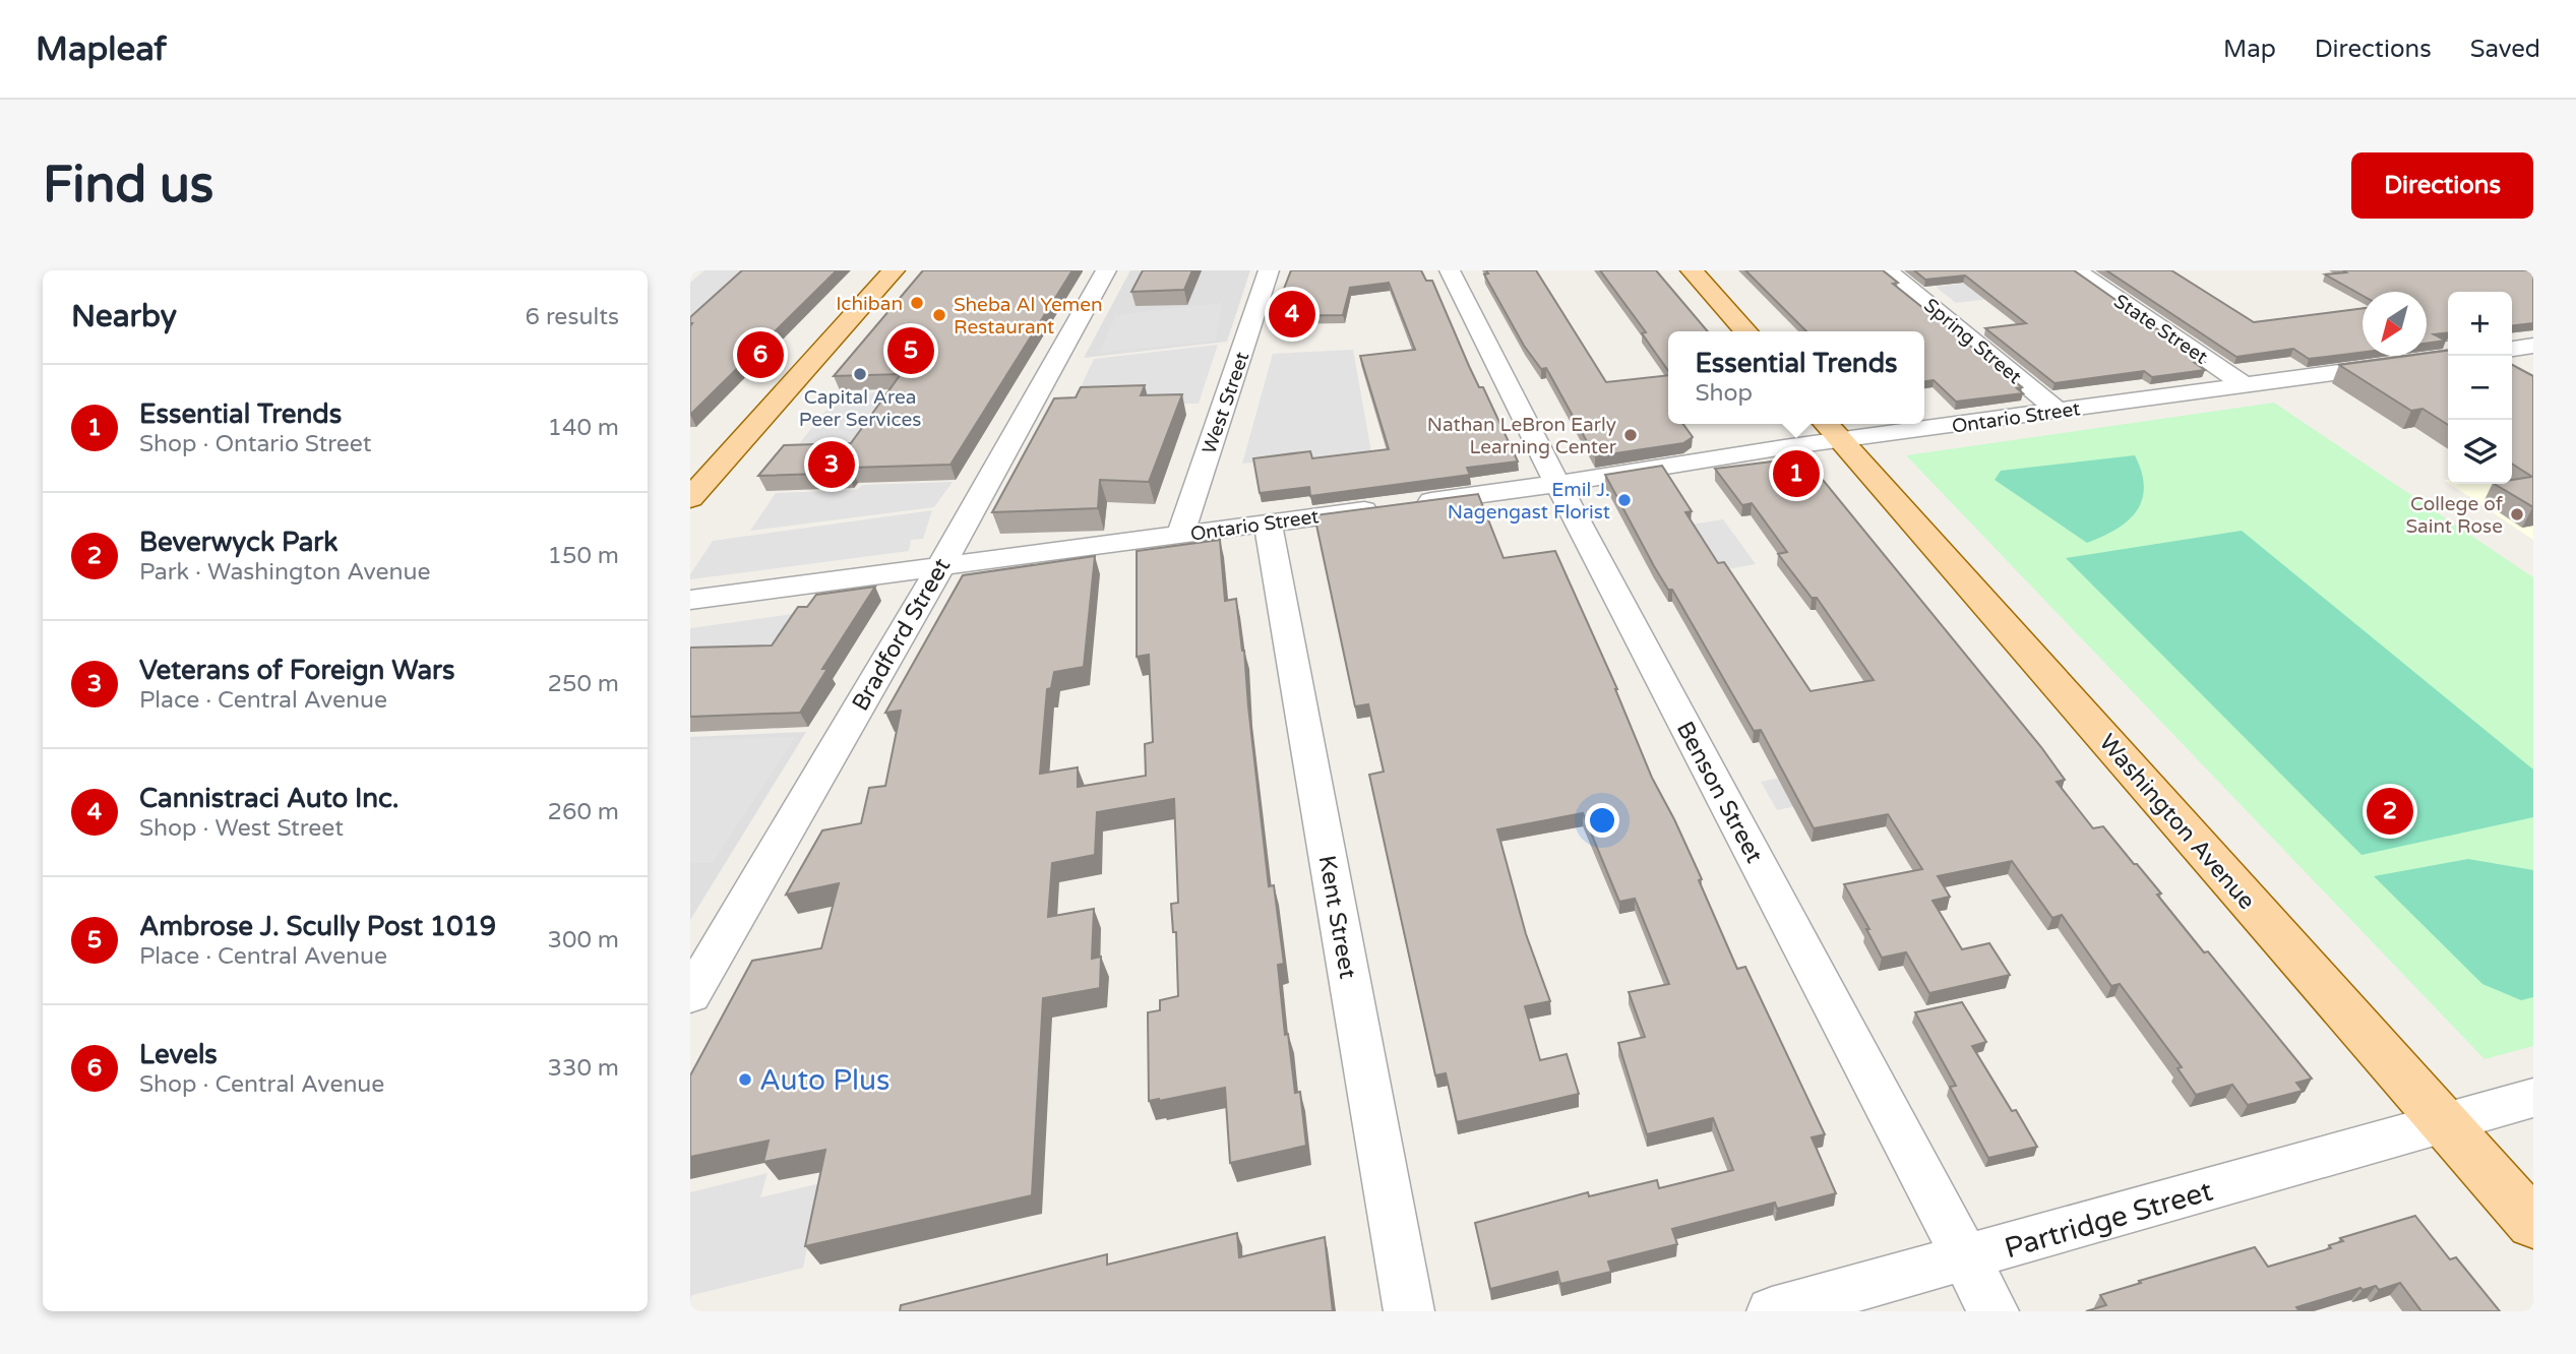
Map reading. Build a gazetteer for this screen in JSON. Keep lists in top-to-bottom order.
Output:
{
  "streets": {
    "main road": ["Washington Avenue"],
    "street": [
      "State Street",
      "Spring Street",
      "West Street",
      "Ontario Street",
      "Bradford Street",
      "Benson Street",
      "Kent Street",
      "Partridge Street"
    ]
  },
  "crossings": [
    ["State Street", "Ontario Street"],
    ["Spring Street", "Ontario Street"],
    ["West Street", "Ontario Street"],
    ["Ontario Street", "Bradford Street"],
    ["Ontario Street", "Benson Street"],
    ["Ontario Street", "Washington Avenue"],
    ["Ontario Street", "Kent Street"],
    ["Benson Street", "Partridge Street"],
    ["Washington Avenue", "Partridge Street"]
  ],
  "places": [
    "Ichiban",
    "Sheba Al Yemen Restaurant",
    "Capital Area Peer Services",
    "Nathan LeBron Early Learning Center",
    "Emil J. Nagengast Florist",
    "College of Saint Rose",
    "Auto Plus"
  ],
  "north": "bottom left",
  "page": {
    "header": "Mapleaf",
    "nav": ["Map", "Directions", "Saved"],
    "buttons": "Directions",
    "title": "Find us",
    "heading": ["Nearby", "6 results"],
    "pins": [
      "4",
      "5",
      "6",
      "3",
      "1",
      "2"
    ],
    "map_buttons": ["+", "−"],
    "popup": ["Essential Trends", "Shop"],
    "list": [
      {
        "mark": "1",
        "name": "Essential Trends",
        "note": "Shop · Ontario Street",
        "value": "140 m"
      },
      {
        "mark": "2",
        "name": "Beverwyck Park",
        "note": "Park · Washington Avenue",
        "value": "150 m"
      },
      {
        "mark": "3",
        "name": "Veterans of Foreign Wars",
        "note": "Place · Central Avenue",
        "value": "250 m"
      },
      {
        "mark": "4",
        "name": "Cannistraci Auto Inc.",
        "note": "Shop · West Street",
        "value": "260 m"
      },
      {
        "mark": "5",
        "name": "Ambrose J. Scully Post 1019",
        "note": "Place · Central Avenue",
        "value": "300 m"
      },
      {
        "mark": "6",
        "name": "Levels",
        "note": "Shop · Central Avenue",
        "value": "330 m"
      }
    ]
  }
}
